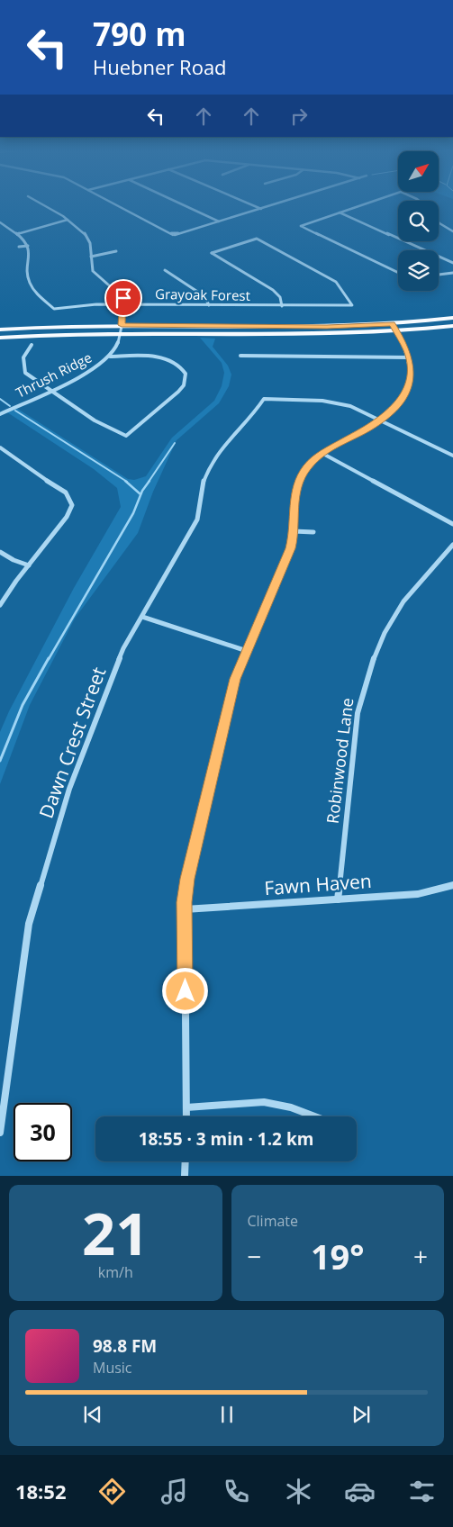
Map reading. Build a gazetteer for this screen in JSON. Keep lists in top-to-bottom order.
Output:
{
  "streets": {
    "street": [
      "Grayoak Forest",
      "Thrush Ridge",
      "Dawn Crest Street",
      "Robinwood Lane",
      "Fawn Haven"
    ]
  },
  "crossings": [
    ["Grayoak Forest", "Thrush Ridge"],
    ["Robinwood Lane", "Fawn Haven"]
  ],
  "north": "top right",
  "page": {
    "turn": ["790 m", "Huebner Road"],
    "limit": "30",
    "trip": "18:55 · 3 min · 1.2 km",
    "tile": [
      ["21", "km/h"],
      "Climate"
    ],
    "heat": ["−", "19°", "+"],
    "song": ["98.8 FM", "Music"],
    "tabs": "18:52"
  }
}
